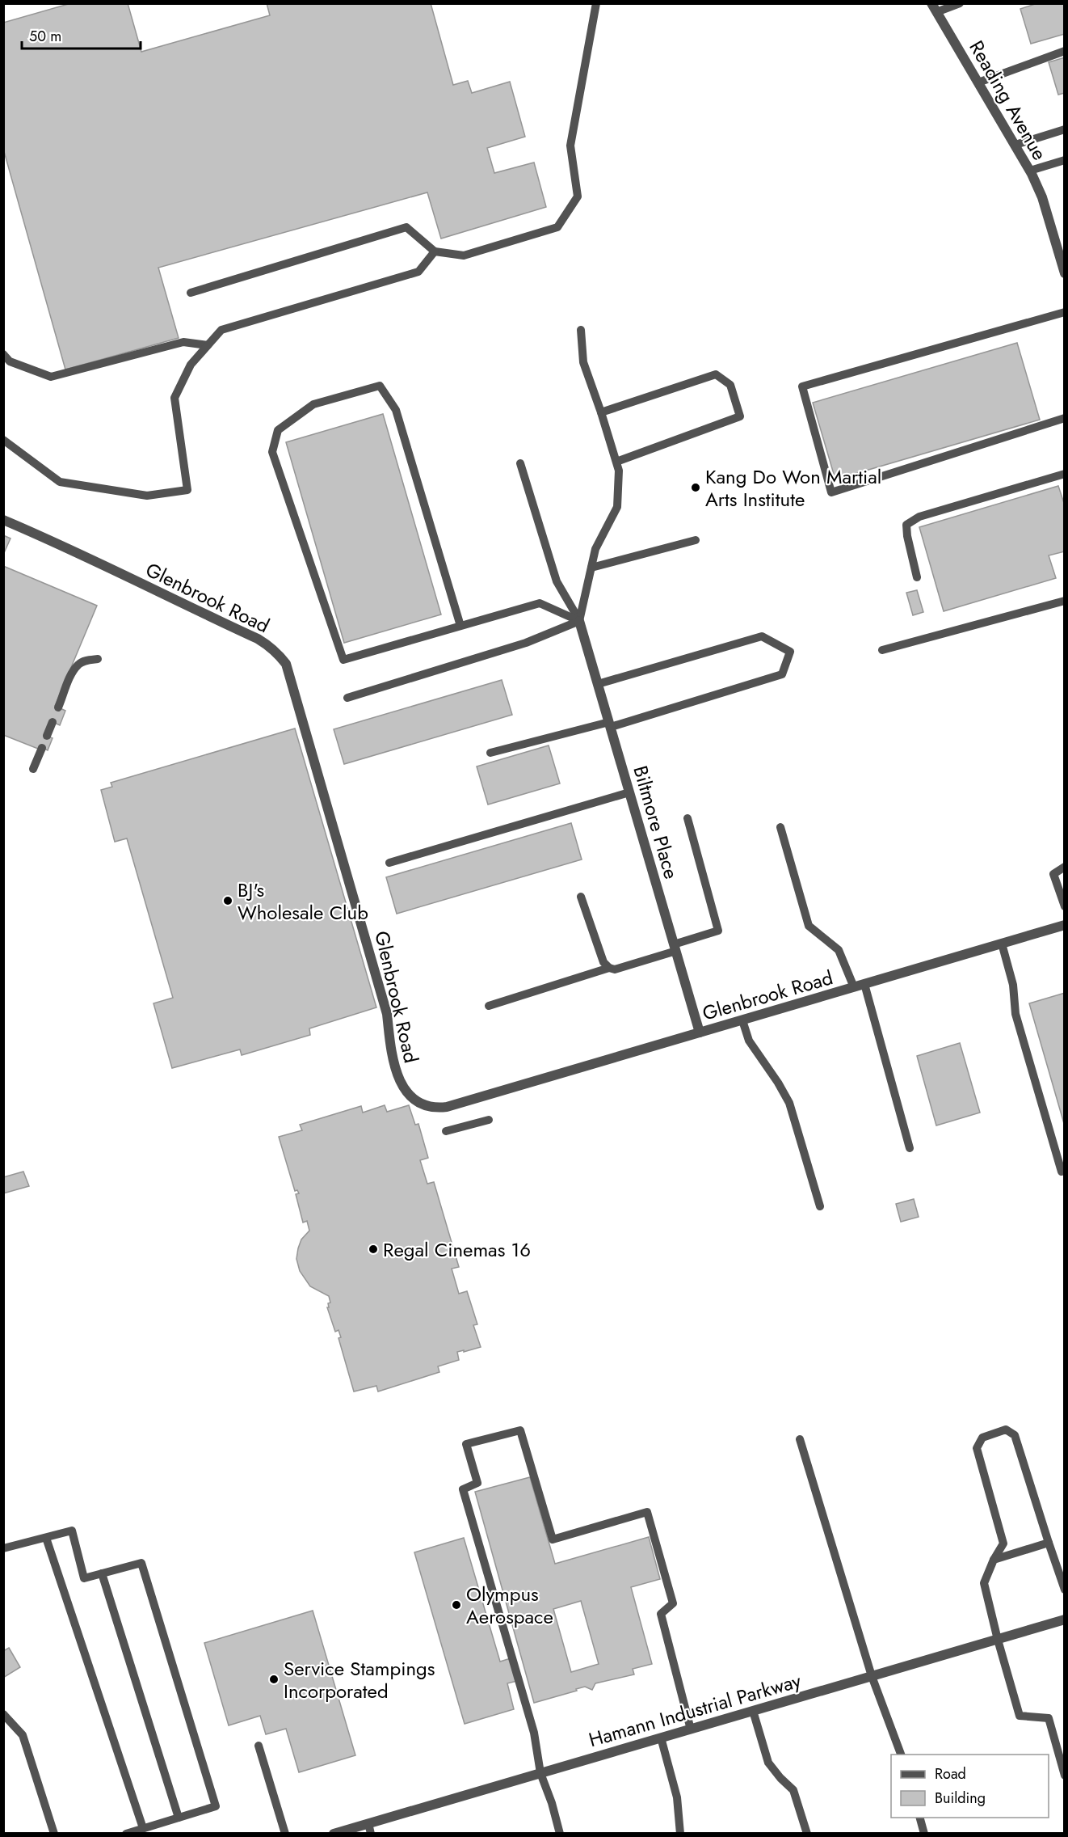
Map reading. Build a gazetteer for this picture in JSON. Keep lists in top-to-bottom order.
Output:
{
  "streets": {
    "street": [
      "Reading Avenue",
      "Glenbrook Road",
      "Biltmore Place",
      "Hamann Industrial Parkway"
    ]
  },
  "crossings": [
    ["Glenbrook Road", "Biltmore Place"]
  ],
  "places": [
    "Kang Do Won Martial Arts Institute",
    "BJ's Wholesale Club",
    "Regal Cinemas 16",
    "Olympus Aerospace",
    "Service Stampings Incorporated"
  ],
  "legend": ["Road", "Building"],
  "scale_bar": "50 m"
}
